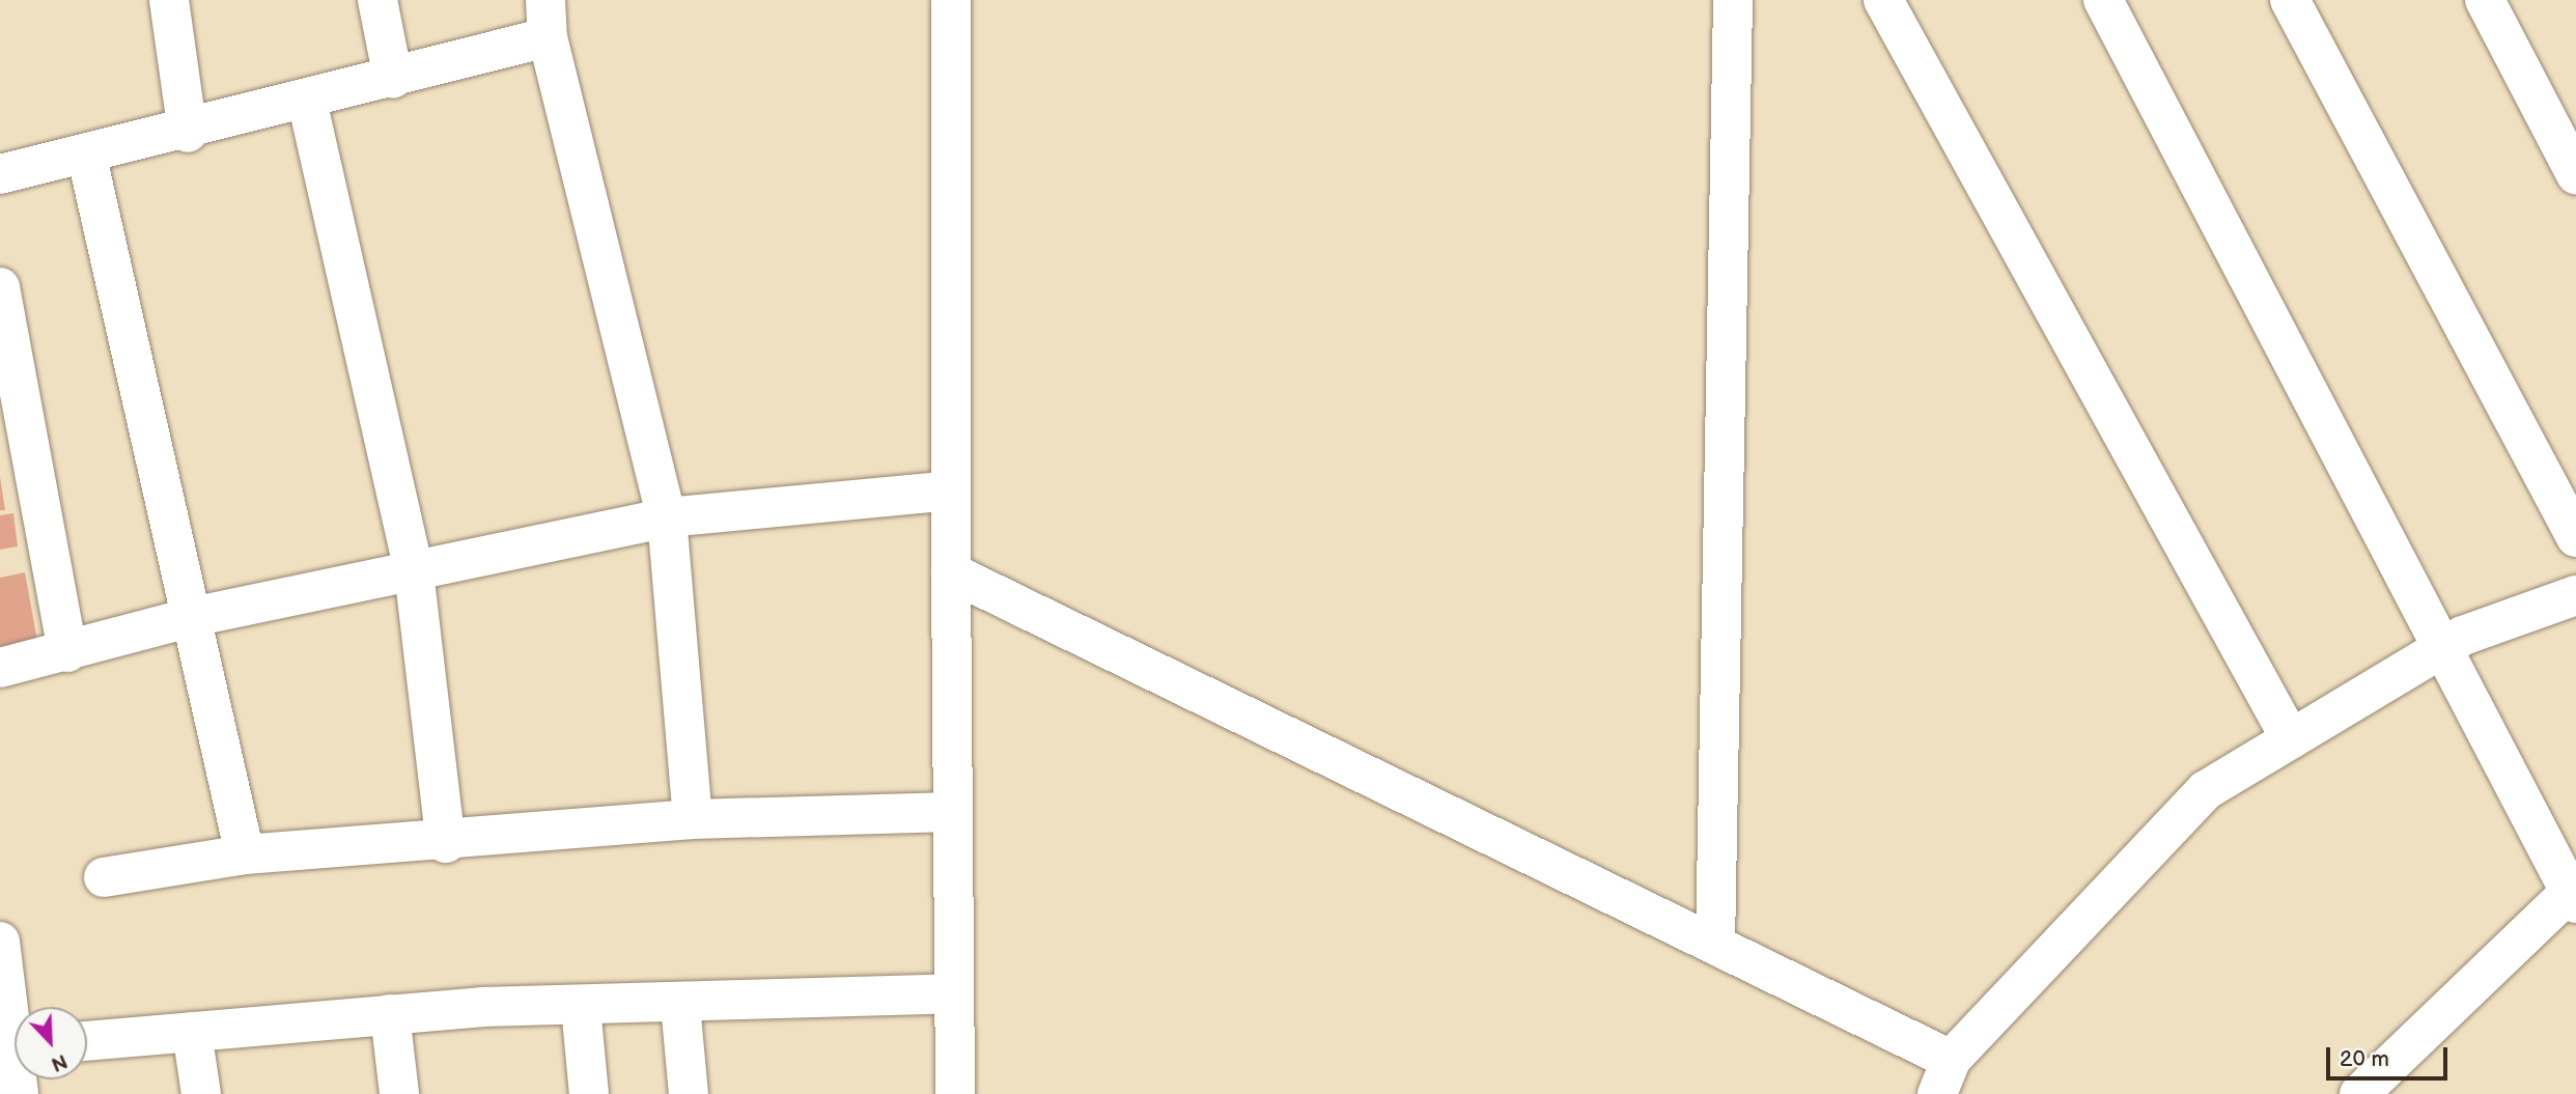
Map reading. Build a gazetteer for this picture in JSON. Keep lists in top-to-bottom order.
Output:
{
  "scale_bar": "20 m",
  "north": "bottom right"
}
